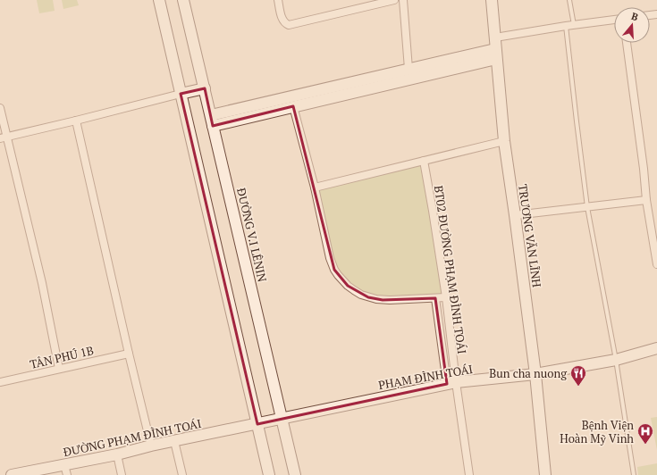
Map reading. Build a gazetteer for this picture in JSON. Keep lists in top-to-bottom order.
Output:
{
  "streets": {
    "street": [
      "ĐƯỜNG V.I LÊNIN",
      "TRƯƠNG VĂN LĨNH",
      "BT02 ĐƯỜNG PHẠM ĐÌNH TOÁI",
      "TÂN PHÚ 1B",
      "PHẠM ĐÌNH TOÁI",
      "ĐƯỜNG PHẠM ĐÌNH TOÁI"
    ]
  },
  "crossings": [
    ["ĐƯỜNG V.I LÊNIN", "PHẠM ĐÌNH TOÁI"],
    ["TRƯƠNG VĂN LĨNH", "PHẠM ĐÌNH TOÁI"],
    ["BT02 ĐƯỜNG PHẠM ĐÌNH TOÁI", "PHẠM ĐÌNH TOÁI"],
    ["PHẠM ĐÌNH TOÁI", "ĐƯỜNG PHẠM ĐÌNH TOÁI"]
  ],
  "places": {
    "restaurant": ["Bun cha nuong"],
    "hospital": ["Bệnh Viện Hoàn Mỹ Vinh"]
  },
  "north": "top"
}
